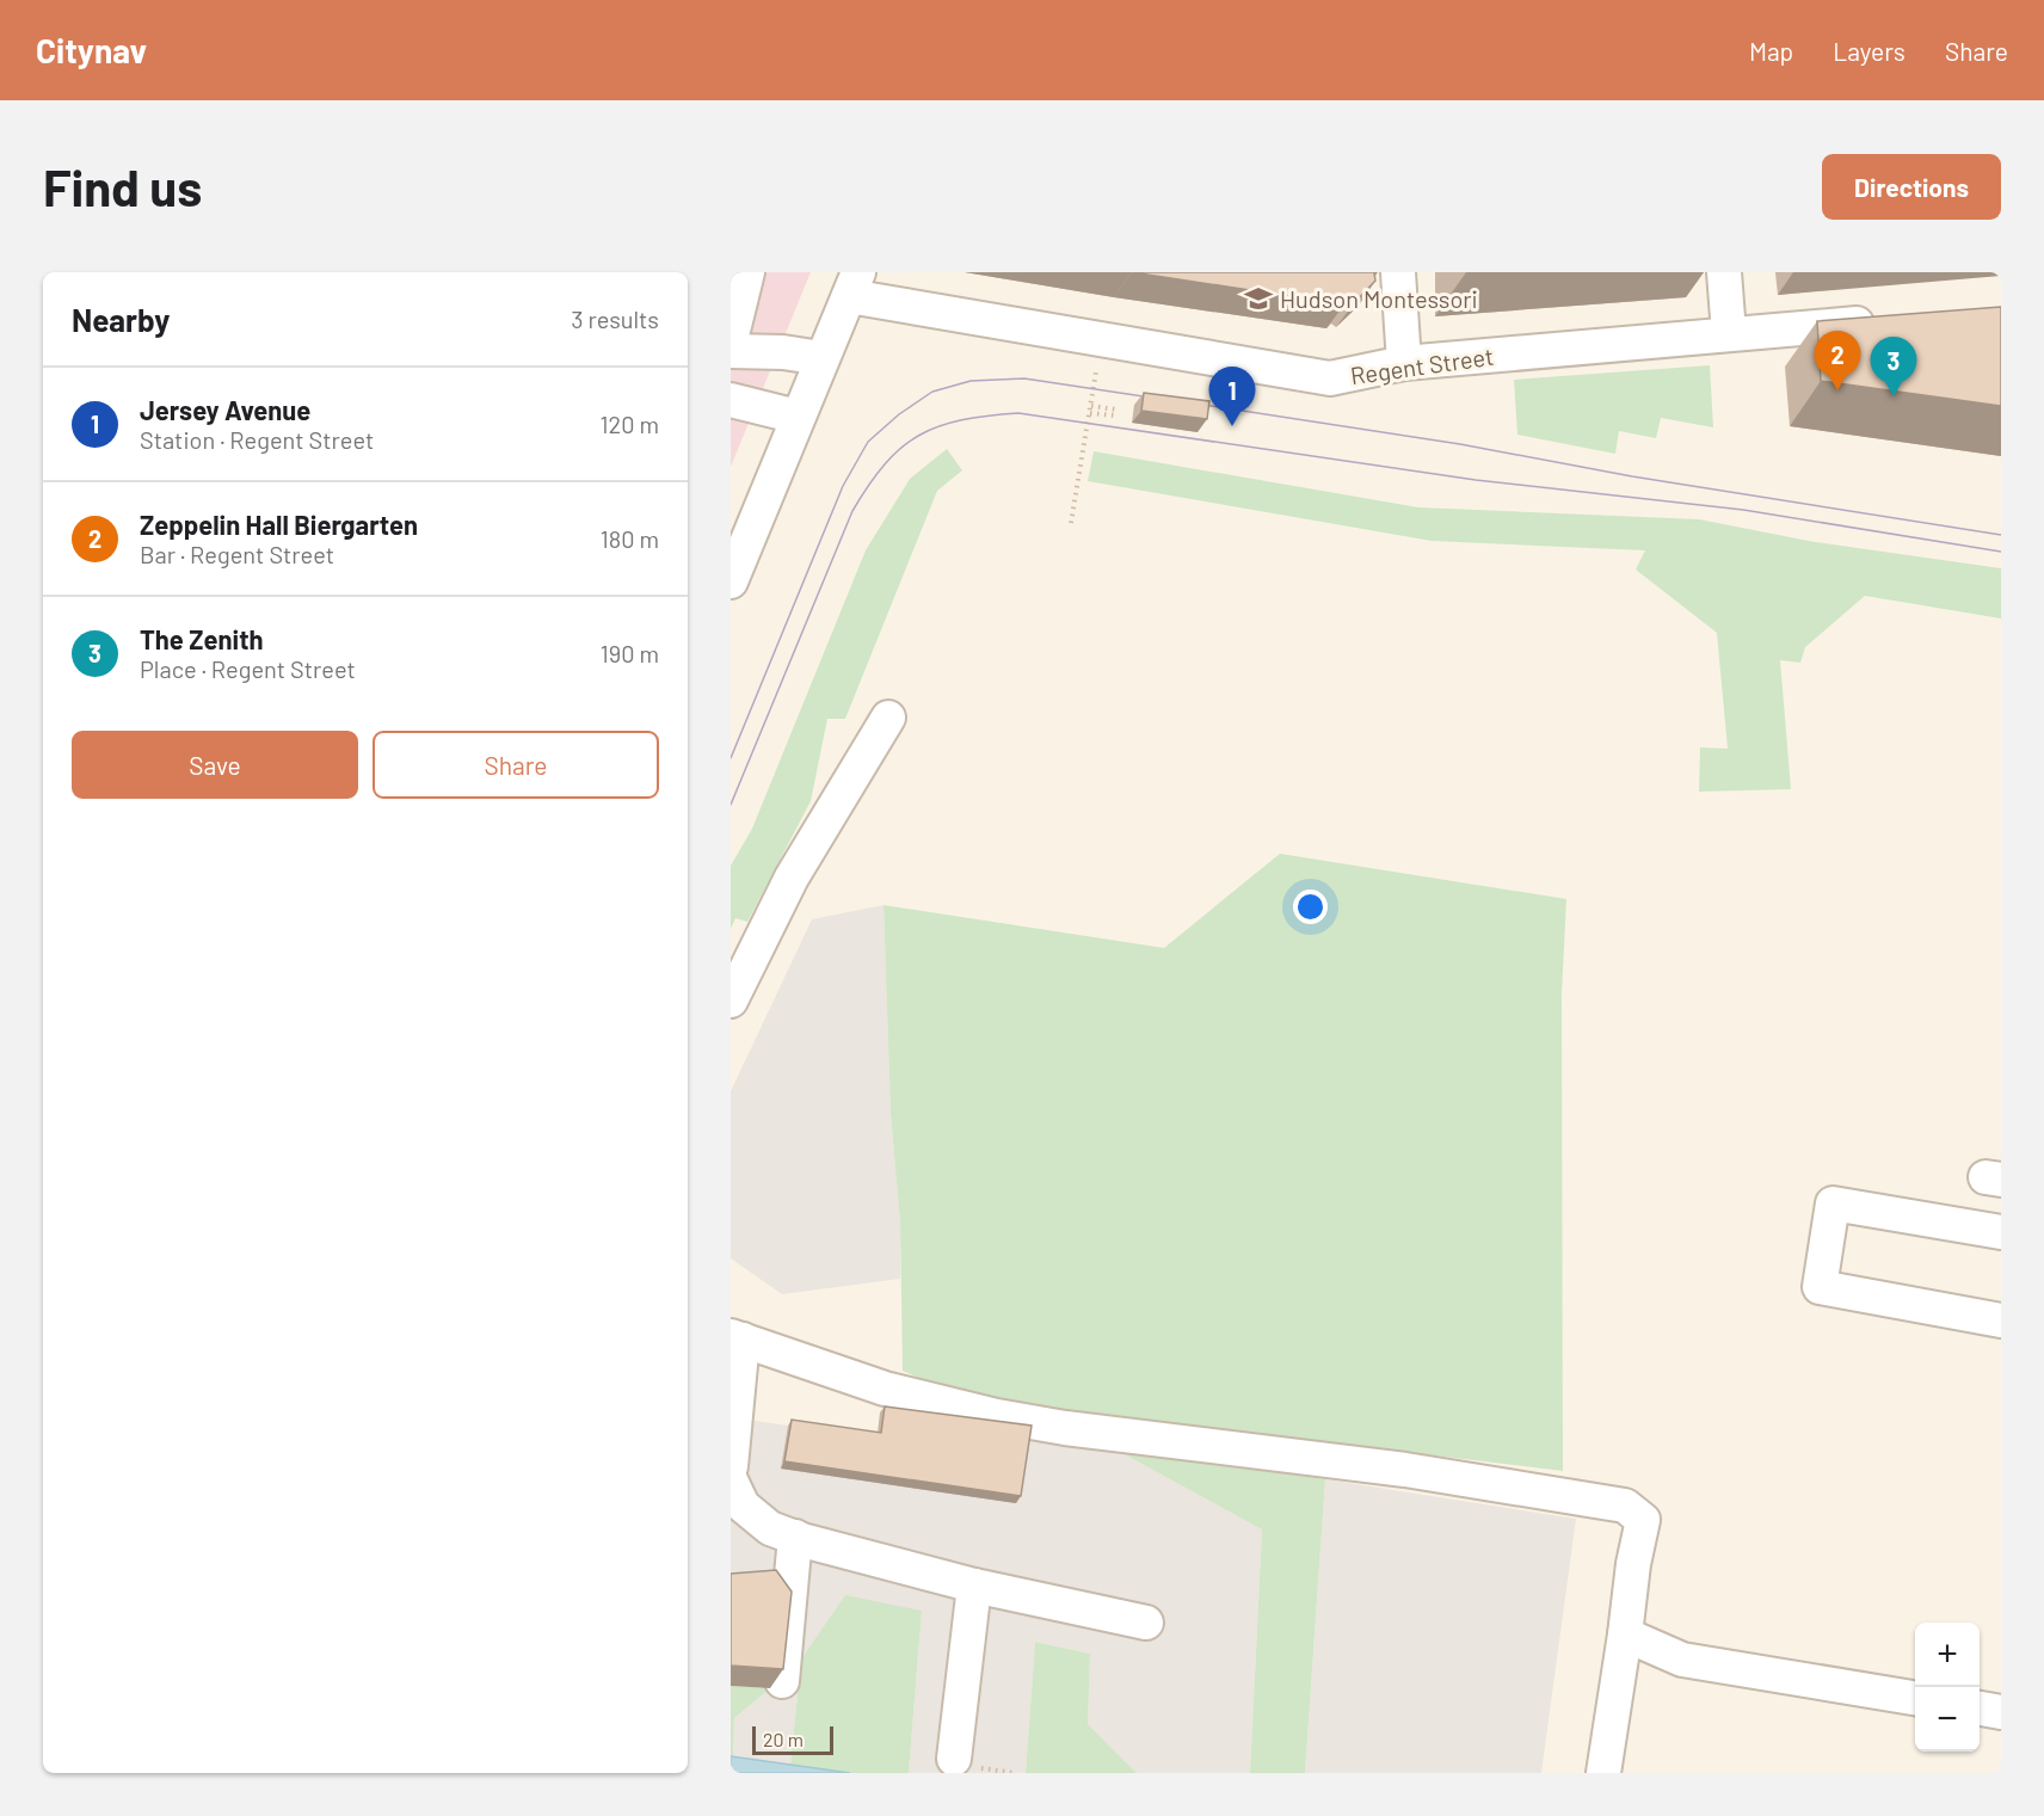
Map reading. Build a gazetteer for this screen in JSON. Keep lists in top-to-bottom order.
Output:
{
  "streets": {
    "street": ["Regent Street"]
  },
  "places": {
    "school or university": ["Hudson Montessori"]
  },
  "scale_bar": "20 m",
  "page": {
    "header": "Citynav",
    "nav": ["Map", "Layers", "Share"],
    "buttons": [
      "Directions",
      ["Save", "Share"]
    ],
    "title": "Find us",
    "heading": ["Nearby", "3 results"],
    "pins": ["2", "3", "1"],
    "list": [
      {
        "mark": "1",
        "name": "Jersey Avenue",
        "note": "Station · Regent Street",
        "value": "120 m"
      },
      {
        "mark": "2",
        "name": "Zeppelin Hall Biergarten",
        "note": "Bar · Regent Street",
        "value": "180 m"
      },
      {
        "mark": "3",
        "name": "The Zenith",
        "note": "Place · Regent Street",
        "value": "190 m"
      }
    ],
    "map_buttons": ["+", "−"],
    "scale": "20 m"
  }
}
